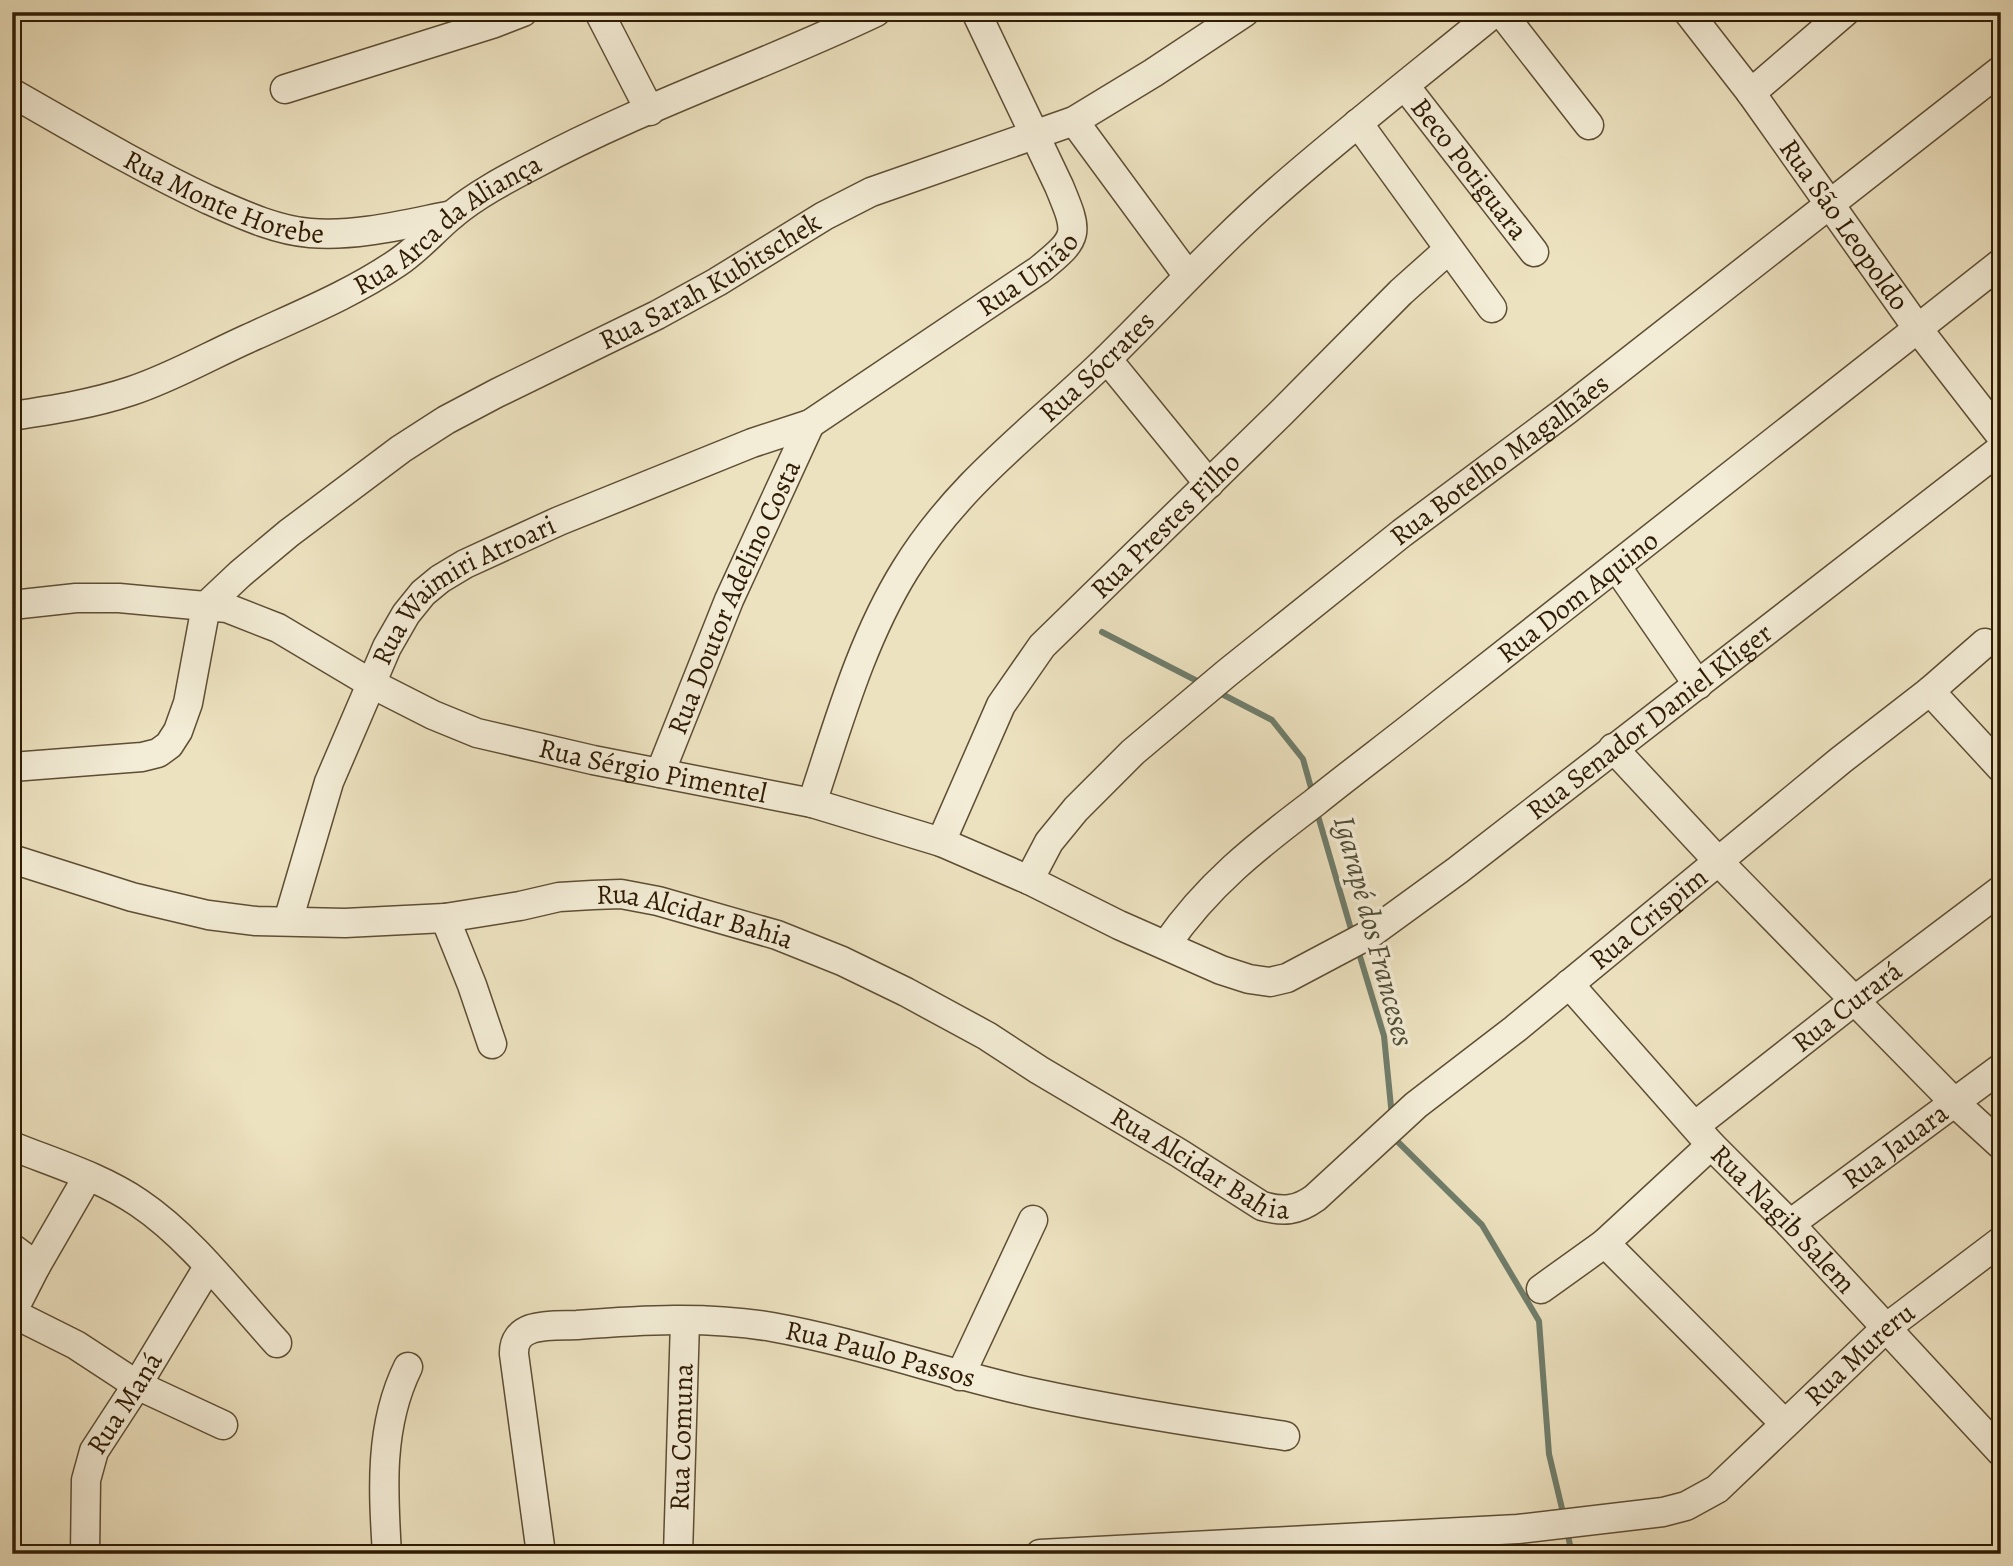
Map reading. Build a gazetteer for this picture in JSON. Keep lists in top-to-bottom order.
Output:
{
  "streets": {
    "street": [
      "Beco Potiguara",
      "Rua Monte Horebe",
      "Rua Arca da Aliança",
      "Rua São Leopoldo",
      "Rua União",
      "Rua Sarah Kubitschek",
      "Rua Sócrates",
      "Rua Botelho Magalhães",
      "Rua Prestes Filho",
      "Rua Waimiri Atroari",
      "Rua Dom Aquino",
      "Rua Doutor Adelino Costa",
      "Rua Senador Daniel Kliger",
      "Rua Sérgio Pimentel",
      "Rua Crispim",
      "Rua Alcidar Bahia",
      "Rua Curará",
      "Rua Jauara",
      "Rua Nagib Salem",
      "Rua Paulo Passos",
      "Rua Mureru",
      "Rua Maná",
      "Rua Comuna"
    ]
  },
  "crossings": [
    ["Beco Potiguara", "Rua Sócrates"],
    ["Rua Monte Horebe", "Rua Arca da Aliança"],
    ["Rua São Leopoldo", "Rua Botelho Magalhães"],
    ["Rua São Leopoldo", "Rua Dom Aquino"],
    ["Rua União", "Rua Sarah Kubitschek"],
    ["Rua União", "Rua Waimiri Atroari"],
    ["Rua União", "Rua Doutor Adelino Costa"],
    ["Rua Sarah Kubitschek", "Rua Sérgio Pimentel"],
    ["Rua Sócrates", "Rua Sérgio Pimentel"],
    ["Rua Botelho Magalhães", "Rua Sérgio Pimentel"],
    ["Rua Prestes Filho", "Rua Sérgio Pimentel"],
    ["Rua Waimiri Atroari", "Rua Doutor Adelino Costa"],
    ["Rua Waimiri Atroari", "Rua Sérgio Pimentel"],
    ["Rua Waimiri Atroari", "Rua Alcidar Bahia"],
    ["Rua Dom Aquino", "Rua Sérgio Pimentel"],
    ["Rua Doutor Adelino Costa", "Rua Sérgio Pimentel"],
    ["Rua Senador Daniel Kliger", "Rua Sérgio Pimentel"],
    ["Rua Crispim", "Rua Alcidar Bahia"],
    ["Rua Crispim", "Rua Nagib Salem"],
    ["Rua Curará", "Rua Nagib Salem"],
    ["Rua Jauara", "Rua Nagib Salem"],
    ["Rua Nagib Salem", "Rua Mureru"],
    ["Rua Paulo Passos", "Rua Comuna"]
  ],
  "water": ["Igarapé dos Franceses"]
}
